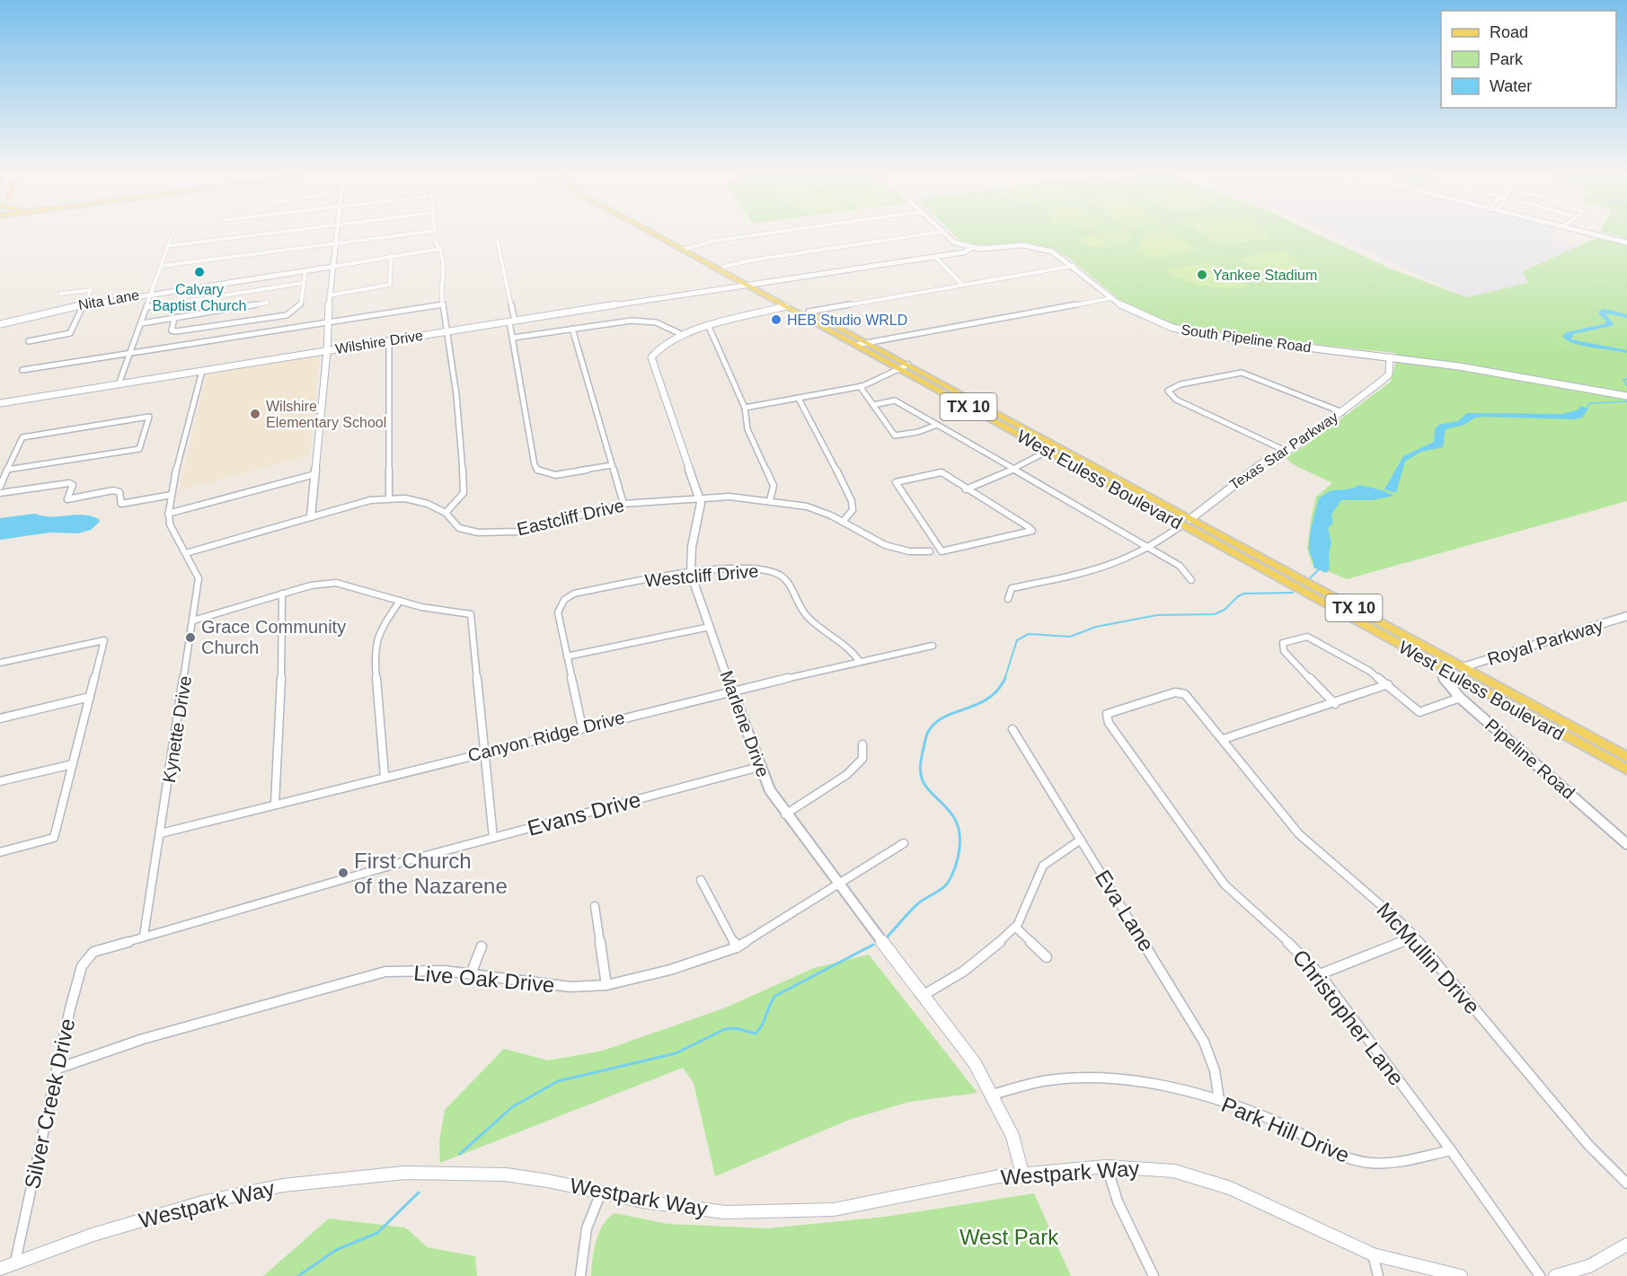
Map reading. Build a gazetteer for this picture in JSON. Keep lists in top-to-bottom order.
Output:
{
  "streets": {
    "main road": ["TX 10", "West Euless Boulevard"],
    "street": [
      "Nita Lane",
      "South Pipeline Road",
      "Wilshire Drive",
      "Texas Star Parkway",
      "Eastcliff Drive",
      "Westcliff Drive",
      "Royal Parkway",
      "Marlene Drive",
      "Kynette Drive",
      "Canyon Ridge Drive",
      "Pipeline Road",
      "Evans Drive",
      "Eva Lane",
      "McMullin Drive",
      "Live Oak Drive",
      "Christopher Lane",
      "Silver Creek Drive",
      "Park Hill Drive",
      "Westpark Way"
    ]
  },
  "crossings": [
    ["South Pipeline Road", "Wilshire Drive"],
    ["South Pipeline Road", "Texas Star Parkway"],
    ["Wilshire Drive", "West Euless Boulevard"],
    ["Wilshire Drive", "Kynette Drive"],
    ["Texas Star Parkway", "West Euless Boulevard"],
    ["West Euless Boulevard", "Royal Parkway"],
    ["West Euless Boulevard", "Marlene Drive"],
    ["West Euless Boulevard", "Pipeline Road"],
    ["Eastcliff Drive", "Marlene Drive"],
    ["Eastcliff Drive", "Kynette Drive"],
    ["Westcliff Drive", "Marlene Drive"],
    ["Westcliff Drive", "Canyon Ridge Drive"],
    ["Marlene Drive", "Canyon Ridge Drive"],
    ["Marlene Drive", "Evans Drive"],
    ["Marlene Drive", "Live Oak Drive"],
    ["Marlene Drive", "Park Hill Drive"],
    ["Marlene Drive", "Westpark Way"],
    ["Kynette Drive", "Canyon Ridge Drive"],
    ["Kynette Drive", "Evans Drive"],
    ["Evans Drive", "Silver Creek Drive"],
    ["Eva Lane", "Park Hill Drive"],
    ["McMullin Drive", "Christopher Lane"],
    ["Live Oak Drive", "Silver Creek Drive"],
    ["Christopher Lane", "Park Hill Drive"],
    ["Silver Creek Drive", "Westpark Way"]
  ],
  "parks": ["West Park"],
  "places": [
    "Calvary Baptist Church",
    "Yankee Stadium",
    "HEB Studio WRLD",
    "Wilshire Elementary School",
    "Grace Community Church",
    "First Church of the Nazarene"
  ],
  "legend": ["Road", "Park", "Water"]
}
